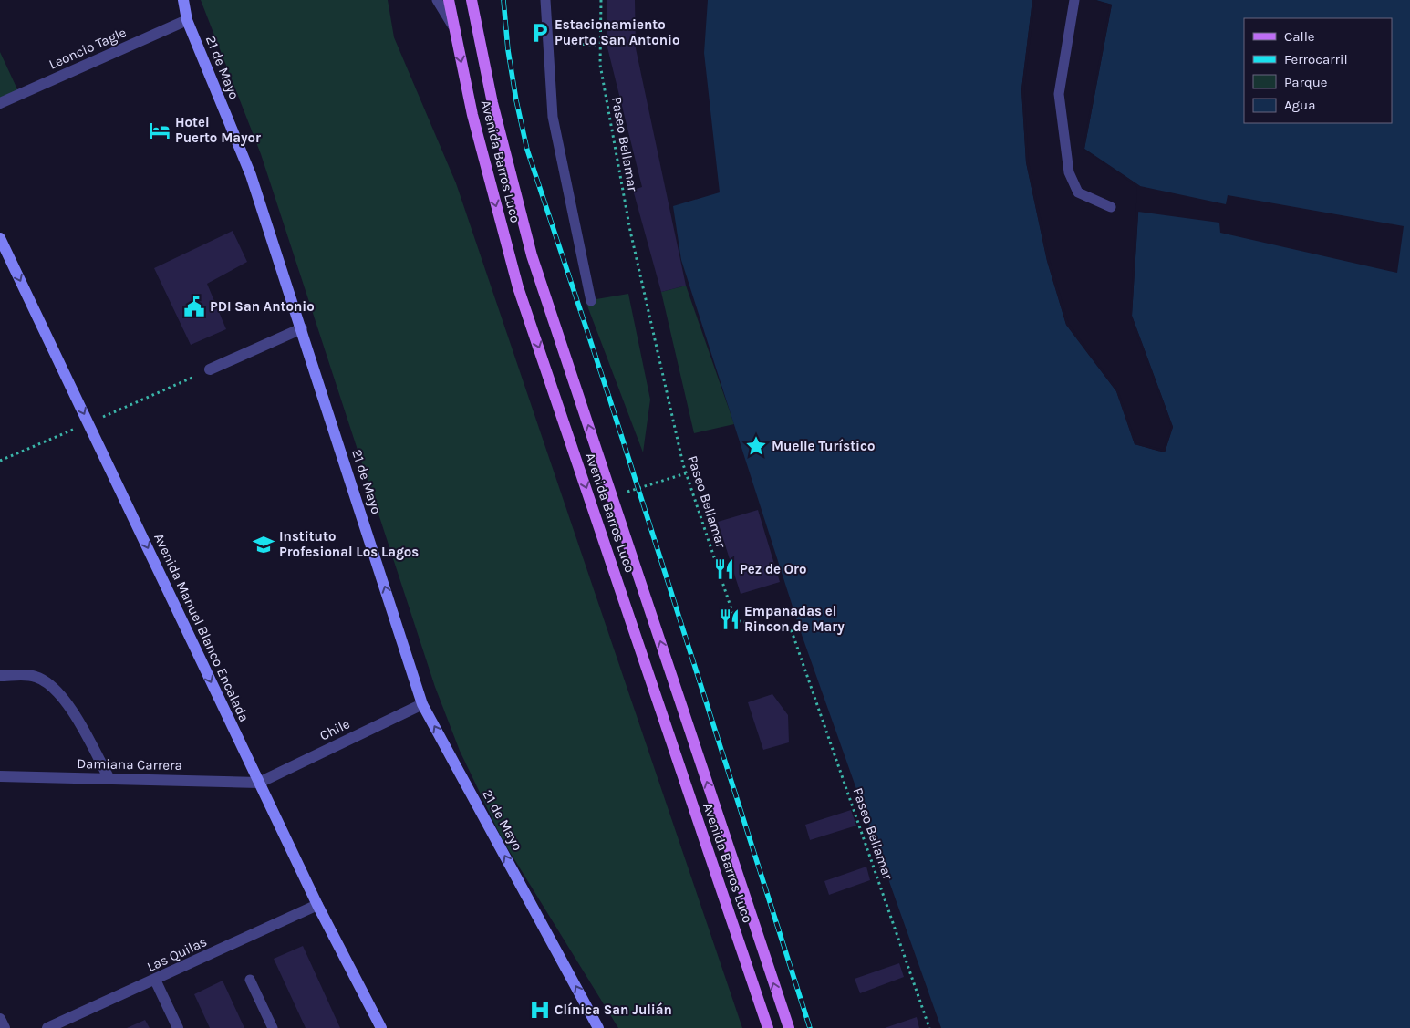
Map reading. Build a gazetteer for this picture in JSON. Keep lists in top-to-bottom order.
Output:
{
  "streets": {
    "main road": ["Avenida Barros Luco"],
    "street": [
      "Leoncio Tagle",
      "21 de Mayo",
      "Avenida Manuel Blanco Encalada",
      "Chile",
      "Damiana Carrera",
      "Las Quilas"
    ],
    "path": ["Paseo Bellamar"]
  },
  "crossings": [
    ["Leoncio Tagle", "21 de Mayo"],
    ["21 de Mayo", "Chile"],
    ["Avenida Manuel Blanco Encalada", "Chile"],
    ["Avenida Manuel Blanco Encalada", "Damiana Carrera"],
    ["Avenida Manuel Blanco Encalada", "Las Quilas"],
    ["Chile", "Damiana Carrera"]
  ],
  "one_way": ["21 de Mayo", "Avenida Manuel Blanco Encalada"],
  "places": {
    "parking": ["Estacionamiento Puerto San Antonio"],
    "hotel": ["Hotel Puerto Mayor"],
    "public building": ["PDI San Antonio"],
    "place": ["Muelle Turístico"],
    "school or university": ["Instituto Profesional Los Lagos"],
    "restaurant": ["Pez de Oro", "Empanadas el Rincon de Mary"],
    "hospital": ["Clínica San Julián"]
  },
  "legend": [
    "Calle",
    "Ferrocarril",
    "Parque",
    "Agua"
  ]
}
